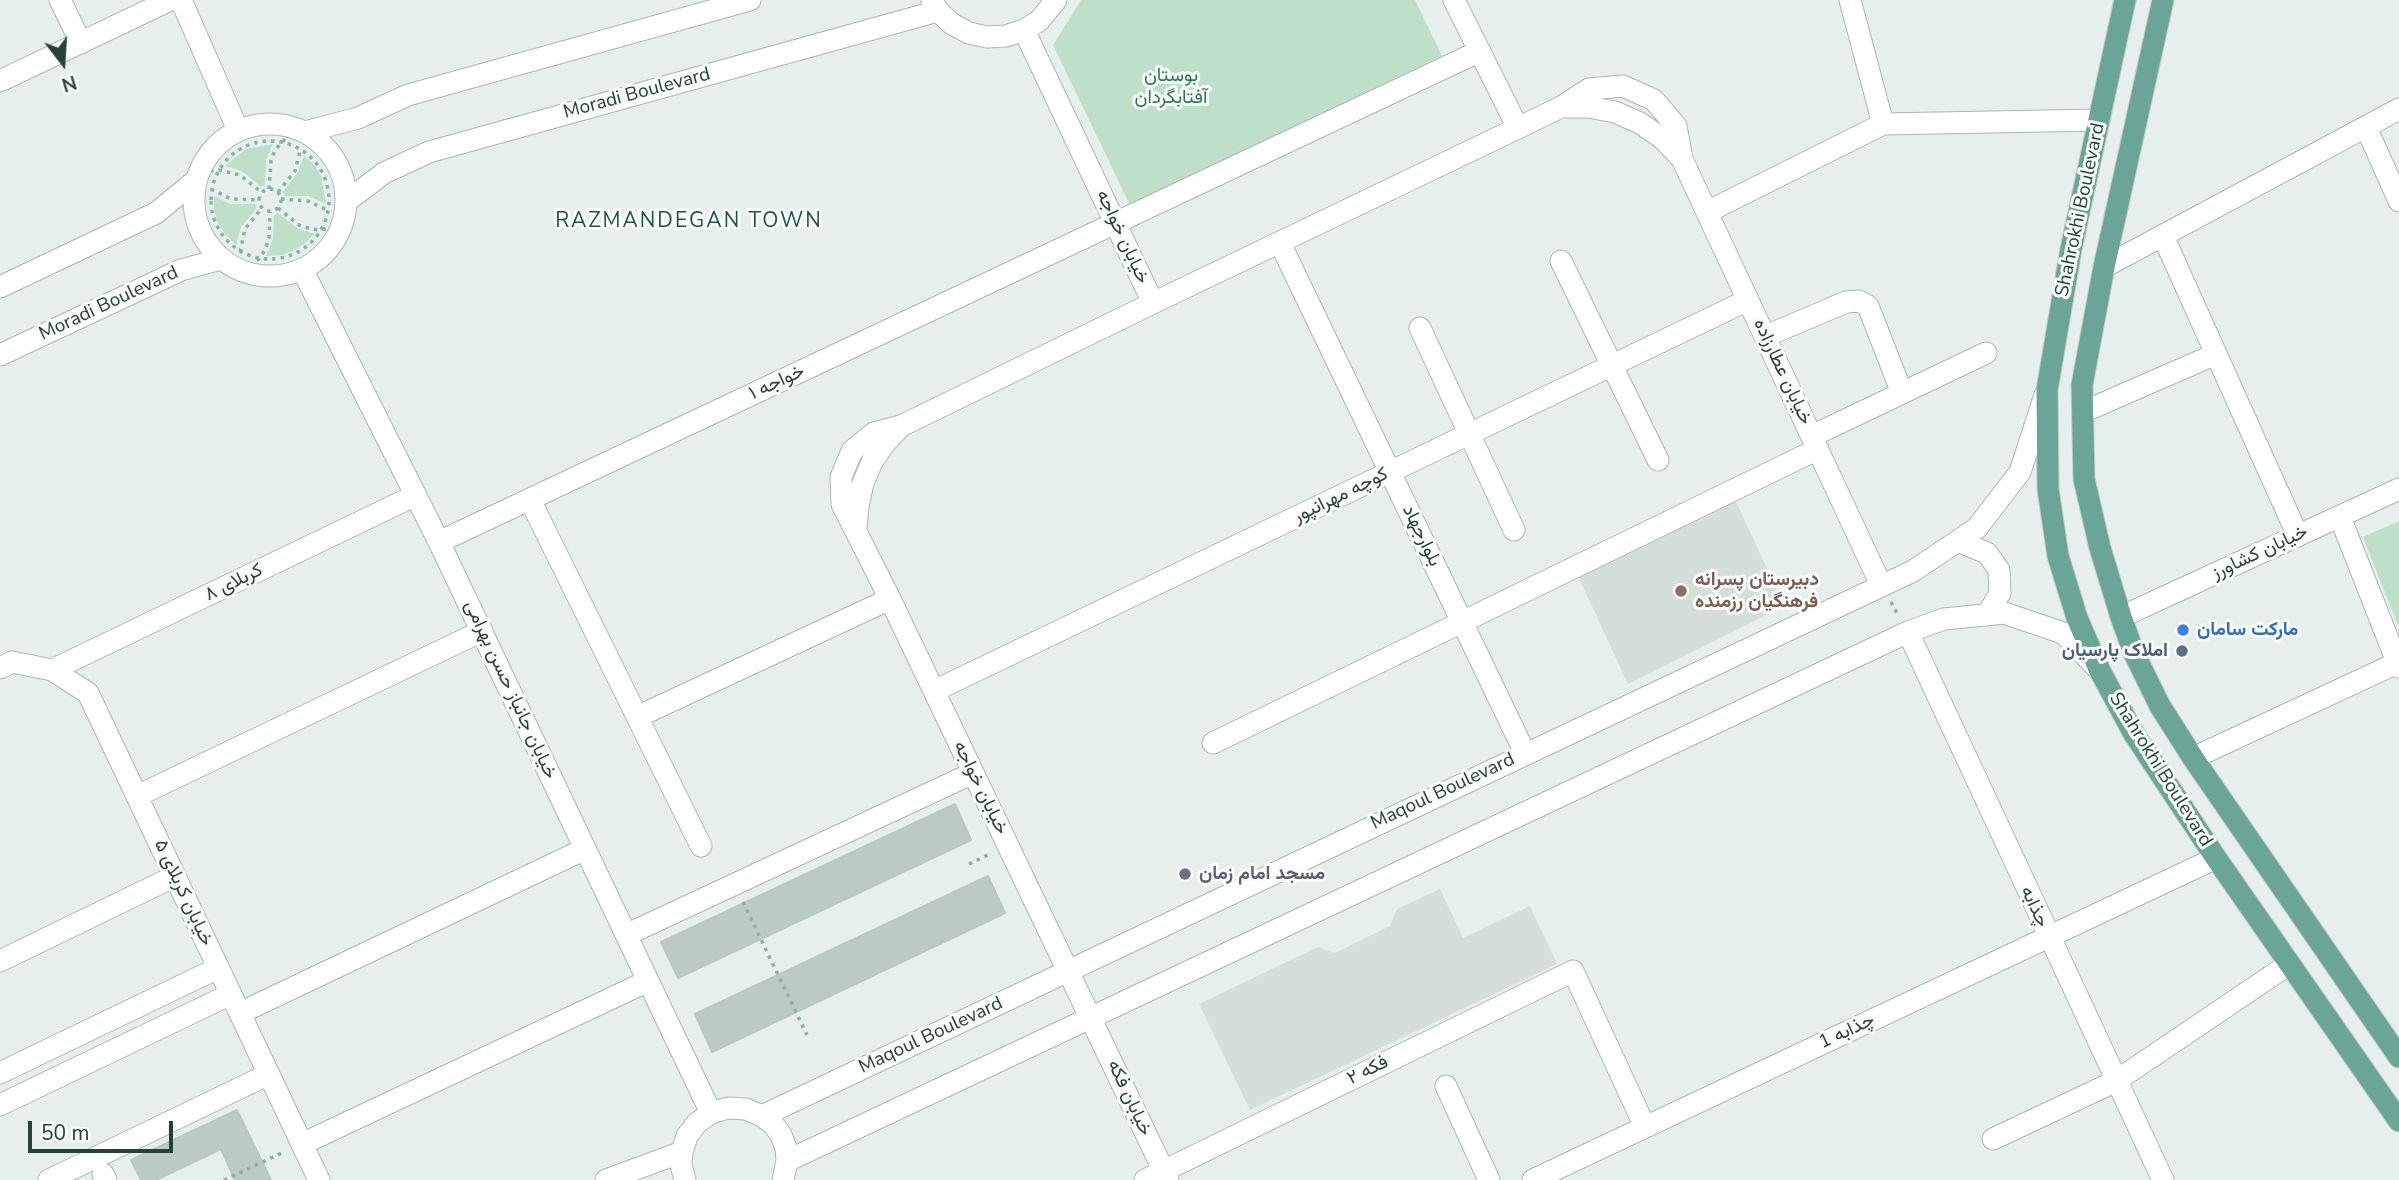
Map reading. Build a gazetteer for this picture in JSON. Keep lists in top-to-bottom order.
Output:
{
  "streets": {
    "main road": ["Shahrokhi Boulevard"],
    "street": [
      "Moradi Boulevard",
      "خیابان خواجه",
      "خیابان عطارزاده",
      "خواجه ۱",
      "کوچه مهرانپور",
      "بلوارجهاد",
      "خیابان کشاورز",
      "کربلای ۸",
      "خیابان جانباز حسن بهرامی",
      "Maqoul Boulevard",
      "خیابان کربلای ۵",
      "چذابه",
      "چذابه 1",
      "فکه ۲",
      "خیابان فکه"
    ]
  },
  "crossings": [
    ["Shahrokhi Boulevard", "خیابان کشاورز"],
    ["Shahrokhi Boulevard", "Maqoul Boulevard"],
    ["Shahrokhi Boulevard", "چذابه 1"],
    ["خیابان خواجه", "خیابان عطارزاده"],
    ["خیابان خواجه", "خواجه ۱"],
    ["خیابان خواجه", "کوچه مهرانپور"],
    ["خیابان خواجه", "Maqoul Boulevard"],
    ["خیابان خواجه", "خیابان فکه"],
    ["خیابان عطارزاده", "کوچه مهرانپور"],
    ["خیابان عطارزاده", "بلوارجهاد"],
    ["خیابان عطارزاده", "Maqoul Boulevard"],
    ["خواجه ۱", "خیابان جانباز حسن بهرامی"],
    ["کوچه مهرانپور", "بلوارجهاد"],
    ["بلوارجهاد", "Maqoul Boulevard"],
    ["کربلای ۸", "خیابان جانباز حسن بهرامی"],
    ["کربلای ۸", "خیابان کربلای ۵"],
    ["چذابه", "چذابه 1"],
    ["چذابه 1", "فکه ۲"],
    ["فکه ۲", "خیابان فکه"]
  ],
  "districts": ["RAZMANDEGAN TOWN"],
  "parks": ["بوستان آفتابگردان"],
  "places": [
    "دبیرستان پسرانه فرهنگیان رزمنده",
    "مارکت سامان",
    "املاک پارسیان",
    "مسجد امام زمان"
  ],
  "scale_bar": "50 m",
  "north": "bottom"
}
